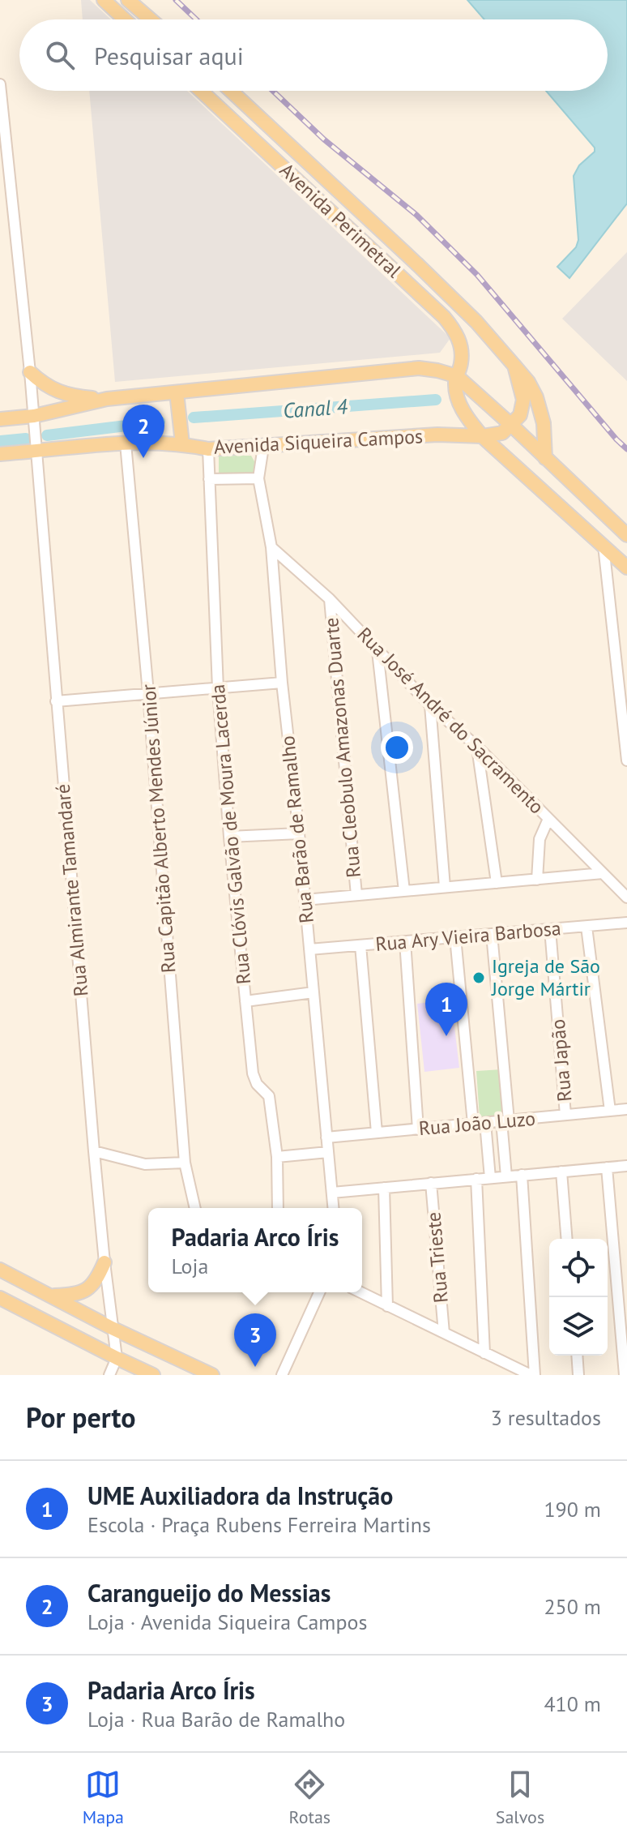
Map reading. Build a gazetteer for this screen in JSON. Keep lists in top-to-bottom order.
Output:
{
  "streets": {
    "main road": ["Avenida Perimetral", "Avenida Siqueira Campos"],
    "street": [
      "Rua José André do Sacramento",
      "Rua Cleobulo Amazonas Duarte",
      "Rua Capitão Alberto Mendes Júnior",
      "Rua Barão de Ramalho",
      "Rua Clóvis Galvão de Moura Lacerda",
      "Rua Almirante Tamandaré",
      "Rua Ary Vieira Barbosa",
      "Rua Japão",
      "Rua João Luzo",
      "Rua Trieste"
    ]
  },
  "crossings": [
    ["Avenida Perimetral", "Avenida Siqueira Campos"],
    ["Avenida Siqueira Campos", "Rua Capitão Alberto Mendes Júnior"],
    ["Avenida Siqueira Campos", "Rua Barão de Ramalho"],
    ["Avenida Siqueira Campos", "Rua Clóvis Galvão de Moura Lacerda"],
    ["Avenida Siqueira Campos", "Rua Almirante Tamandaré"],
    ["Rua José André do Sacramento", "Rua Cleobulo Amazonas Duarte"],
    ["Rua José André do Sacramento", "Rua Barão de Ramalho"],
    ["Rua Barão de Ramalho", "Rua Ary Vieira Barbosa"],
    ["Rua Barão de Ramalho", "Rua João Luzo"],
    ["Rua Ary Vieira Barbosa", "Rua Japão"],
    ["Rua Japão", "Rua João Luzo"]
  ],
  "water": ["Canal 4"],
  "places": ["Igreja de São Jorge Mártir"],
  "page": {
    "search": "Pesquisar aqui",
    "pins": ["2", "1", "3"],
    "popup": ["Padaria Arco Íris", "Loja"],
    "heading": ["Por perto", "3 resultados"],
    "list": [
      {
        "mark": "1",
        "name": "UME Auxiliadora da Instrução",
        "note": "Escola · Praça Rubens Ferreira Martins",
        "value": "190 m"
      },
      {
        "mark": "2",
        "name": "Carangueijo do Messias",
        "note": "Loja · Avenida Siqueira Campos",
        "value": "250 m"
      },
      {
        "mark": "3",
        "name": "Padaria Arco Íris",
        "note": "Loja · Rua Barão de Ramalho",
        "value": "410 m"
      }
    ],
    "nav": ["Mapa", "Rotas", "Salvos"]
  }
}
